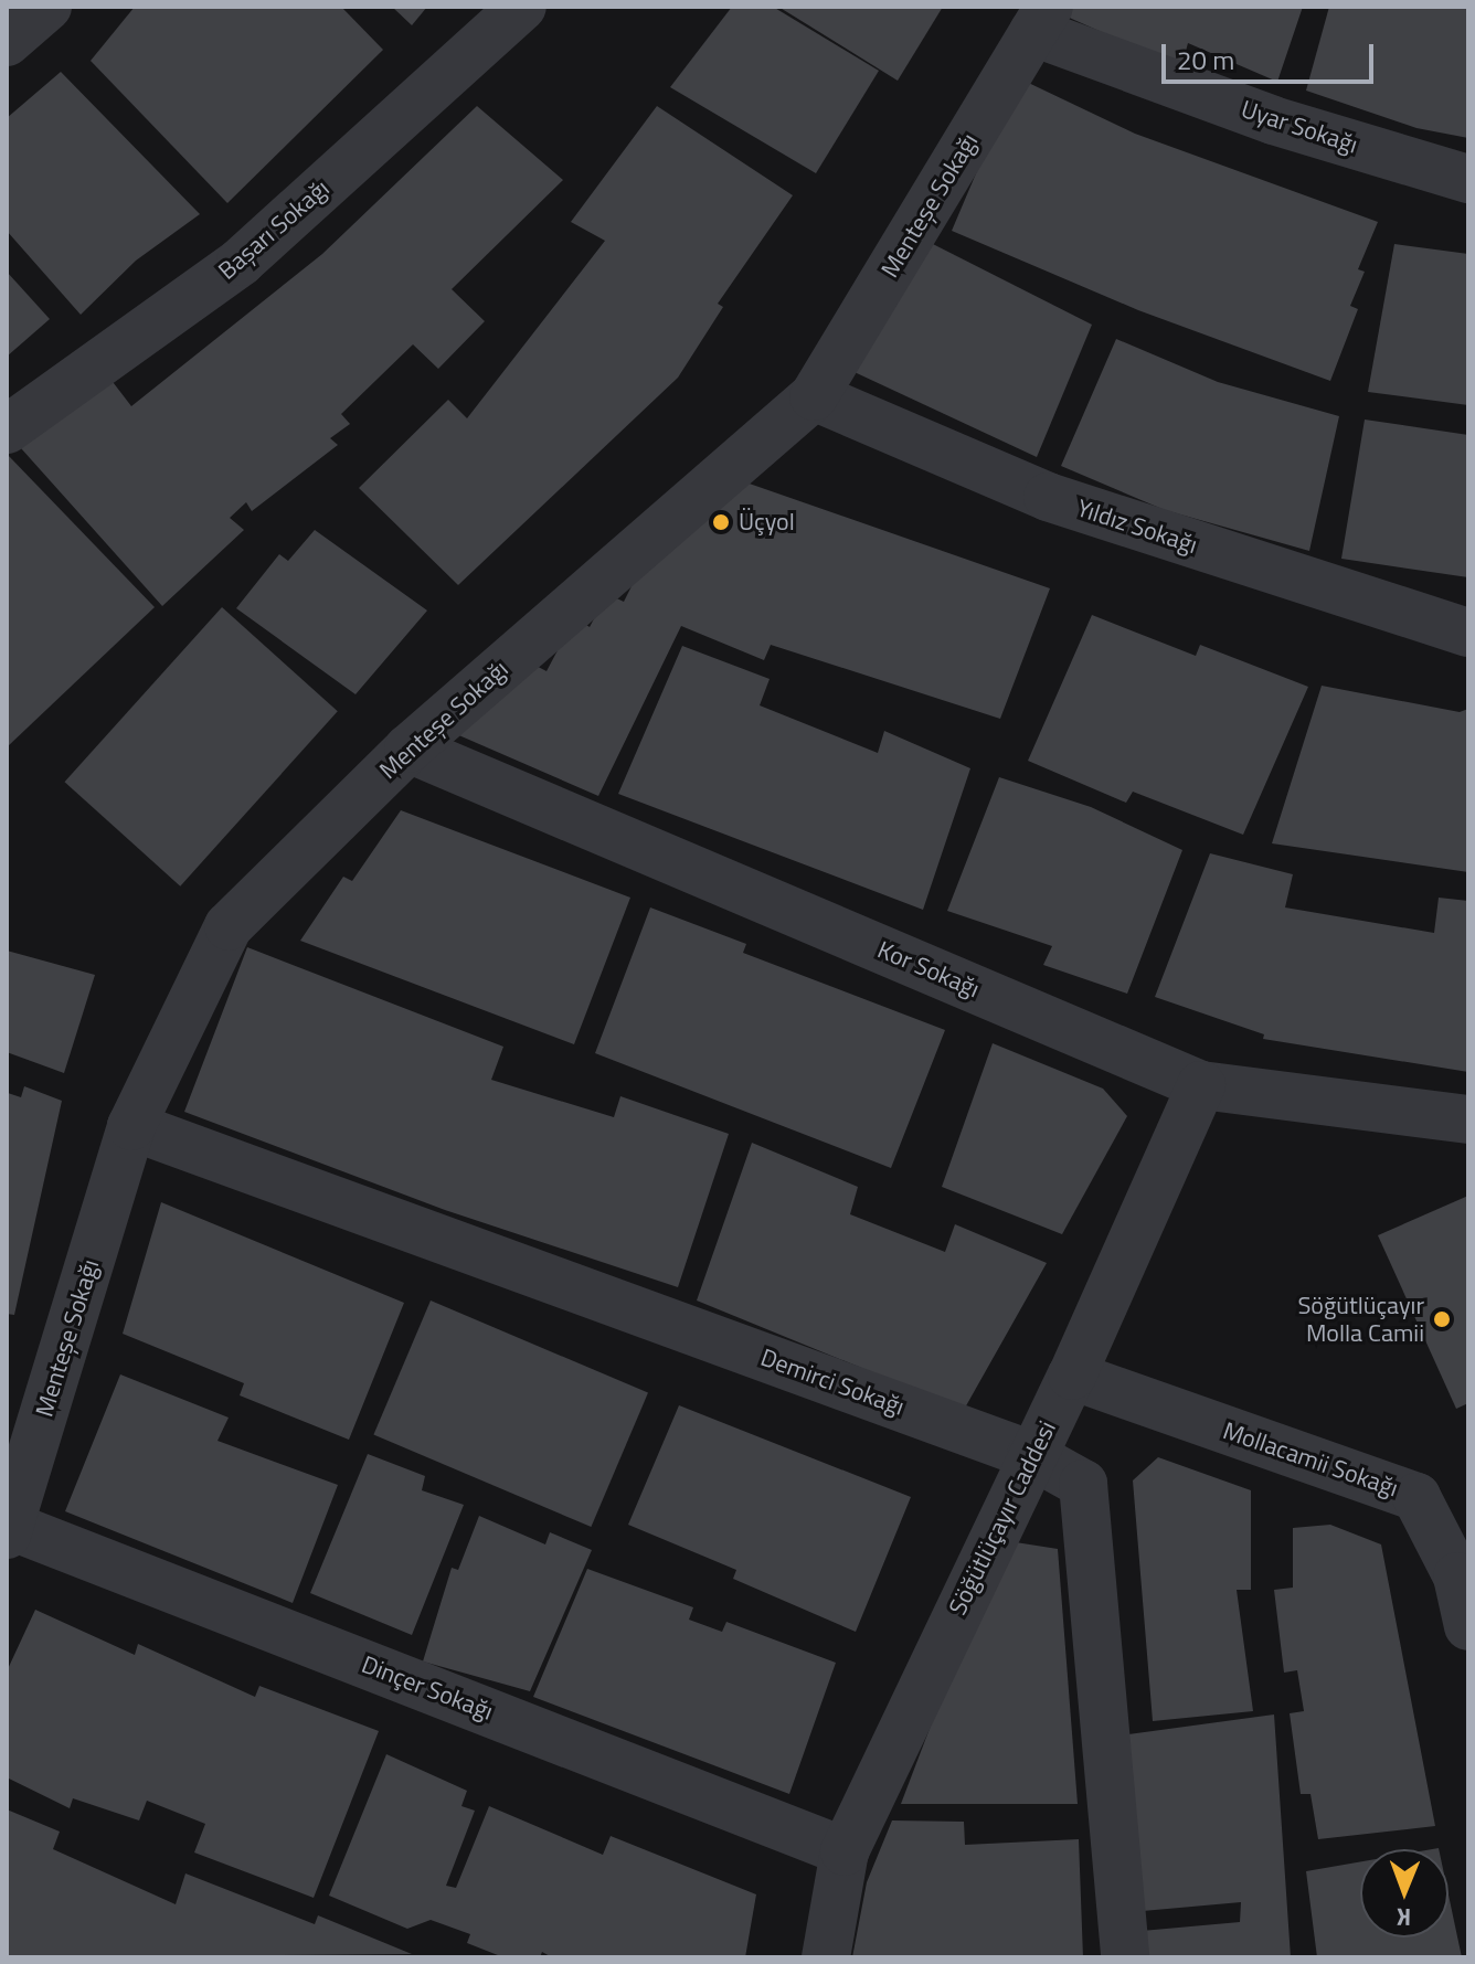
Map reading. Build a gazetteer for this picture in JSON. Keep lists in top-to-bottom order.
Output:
{
  "streets": {
    "street": [
      "Uyar Sokağı",
      "Menteşe Sokağı",
      "Başarı Sokağı",
      "Yıldız Sokağı",
      "Kor Sokağı",
      "Demirci Sokağı",
      "Mollacamii Sokağı",
      "Söğütlüçayır Caddesi",
      "Dinçer Sokağı"
    ]
  },
  "crossings": [
    ["Uyar Sokağı", "Menteşe Sokağı"],
    ["Menteşe Sokağı", "Yıldız Sokağı"],
    ["Menteşe Sokağı", "Kor Sokağı"],
    ["Menteşe Sokağı", "Demirci Sokağı"],
    ["Menteşe Sokağı", "Dinçer Sokağı"],
    ["Kor Sokağı", "Söğütlüçayır Caddesi"],
    ["Demirci Sokağı", "Söğütlüçayır Caddesi"],
    ["Mollacamii Sokağı", "Söğütlüçayır Caddesi"],
    ["Söğütlüçayır Caddesi", "Dinçer Sokağı"]
  ],
  "places": ["Üçyol", "Söğütlüçayır Molla Camii"],
  "scale_bar": "20 m",
  "north": "bottom"
}
